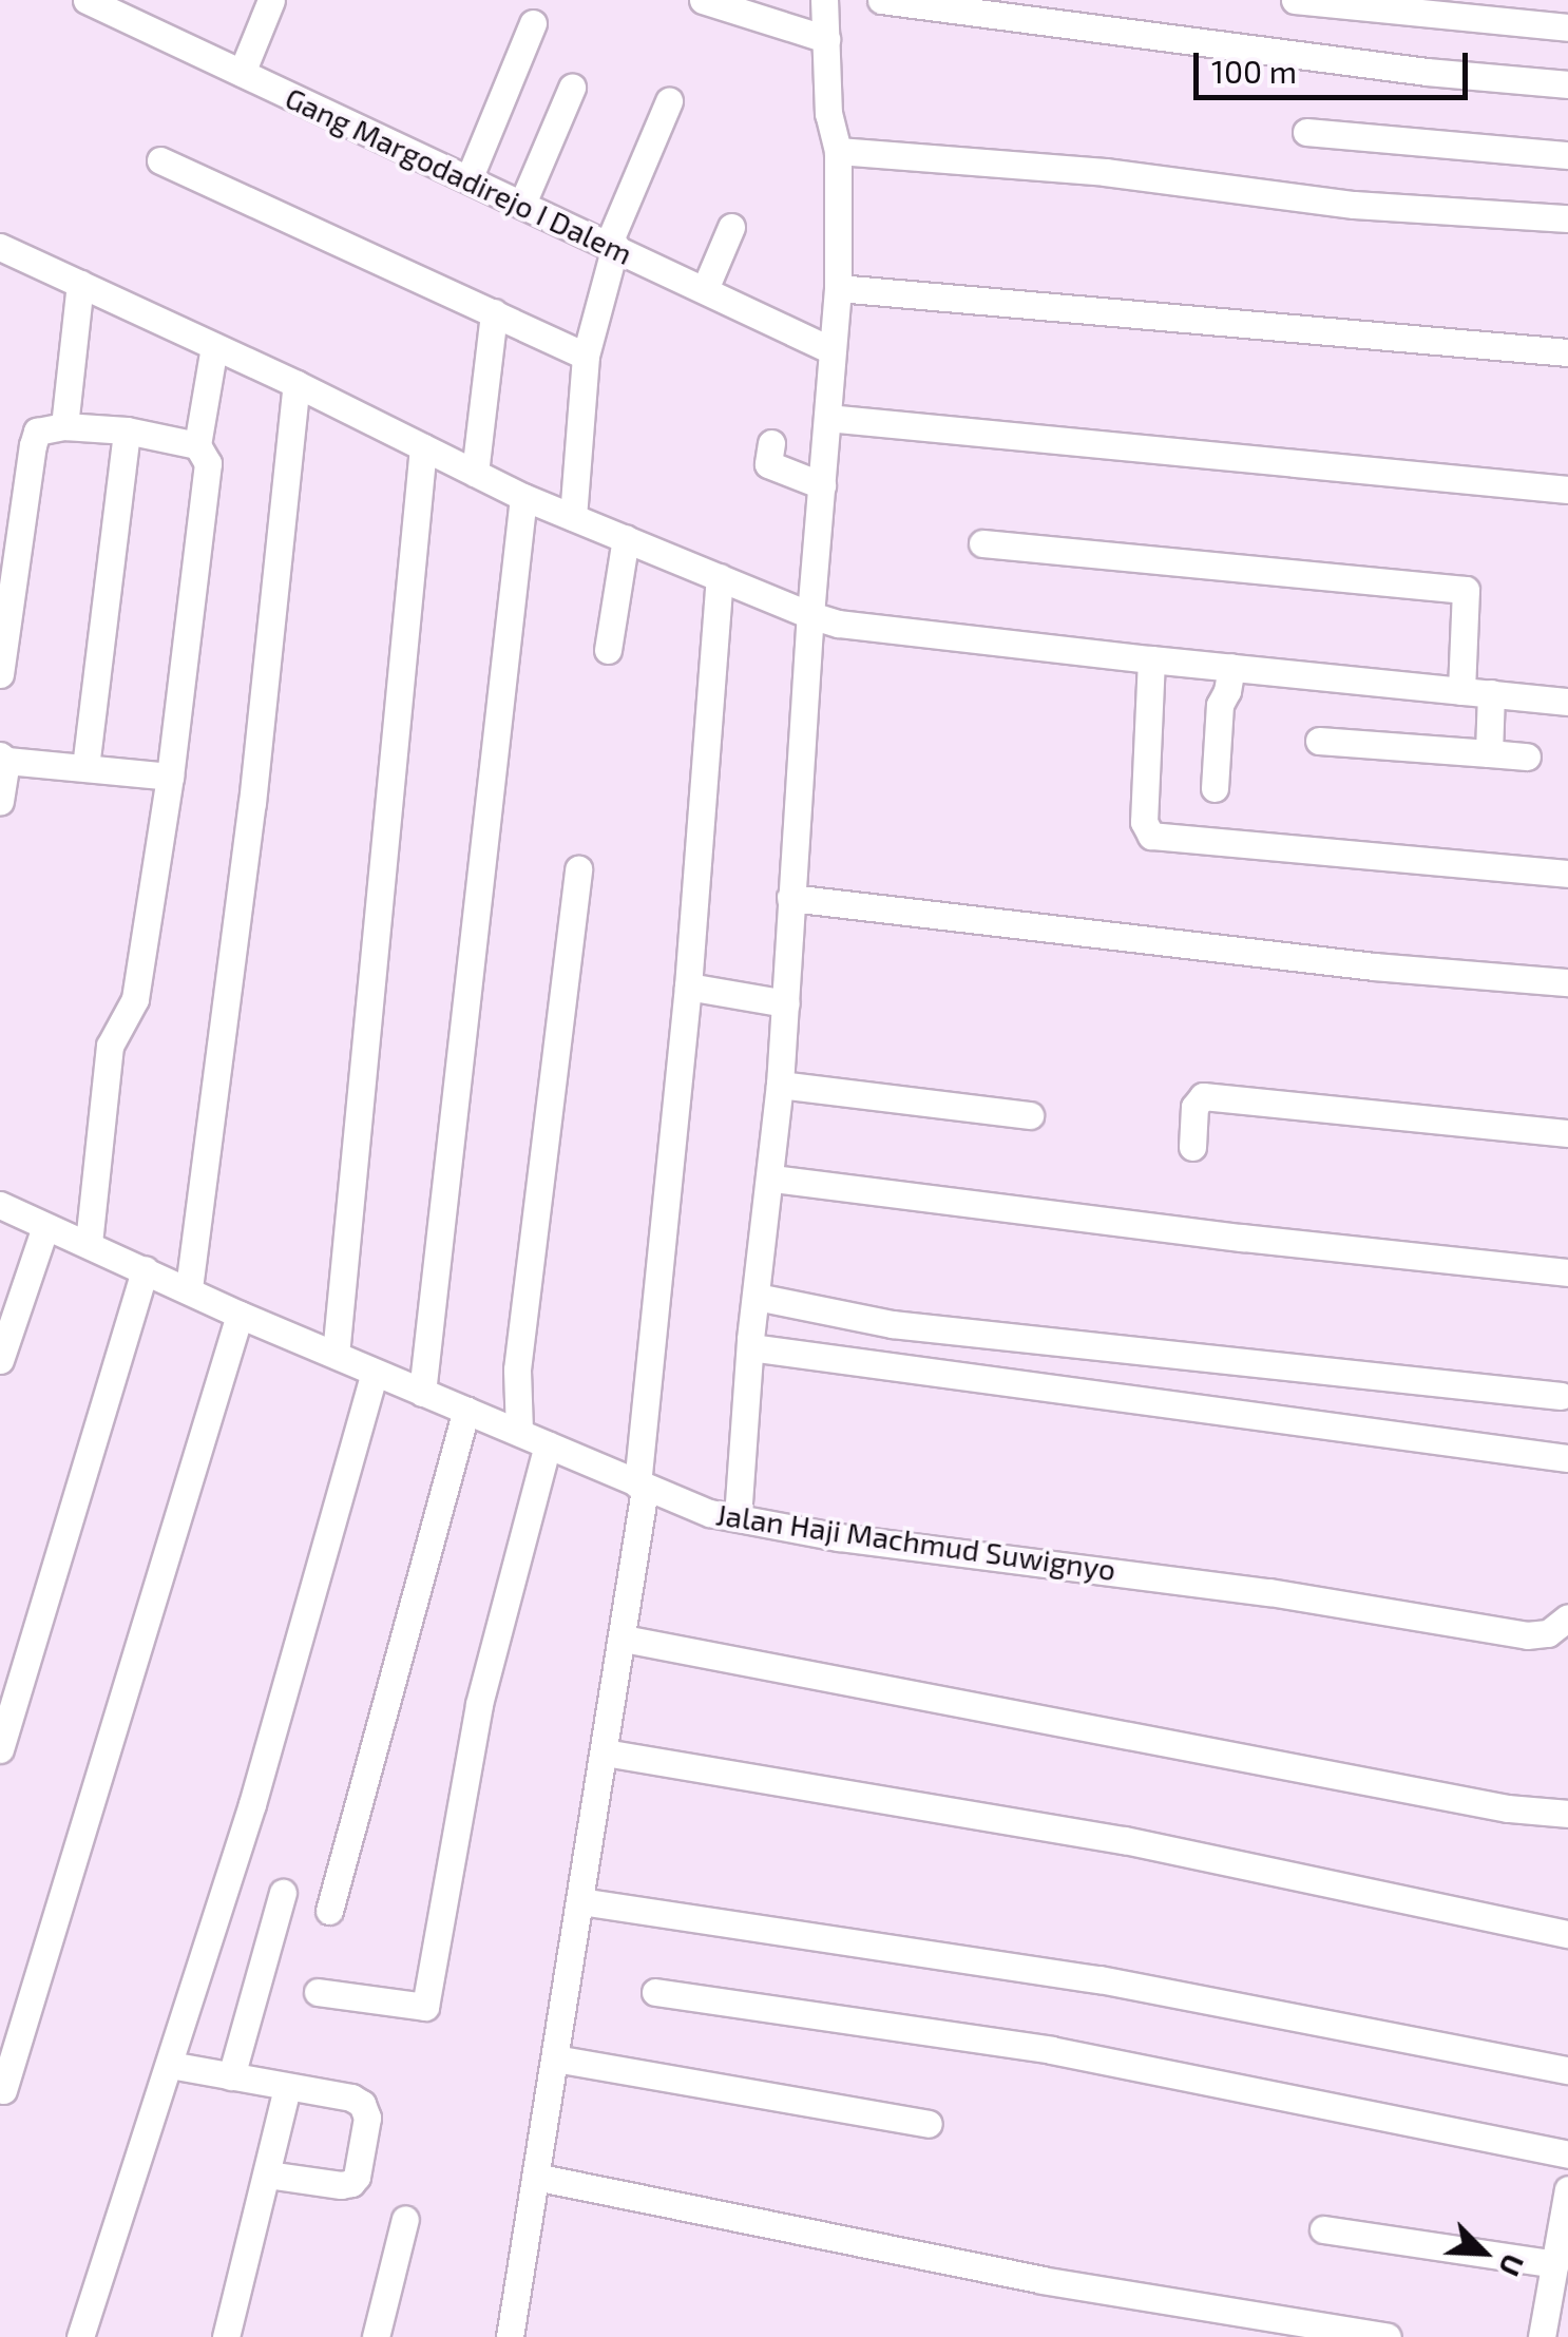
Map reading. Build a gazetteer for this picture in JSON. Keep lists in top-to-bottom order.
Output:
{
  "streets": {
    "street": ["Gang Margodadirejo I Dalem", "Jalan Haji Machmud Suwignyo"]
  },
  "scale_bar": "100 m",
  "north": "bottom right"
}
